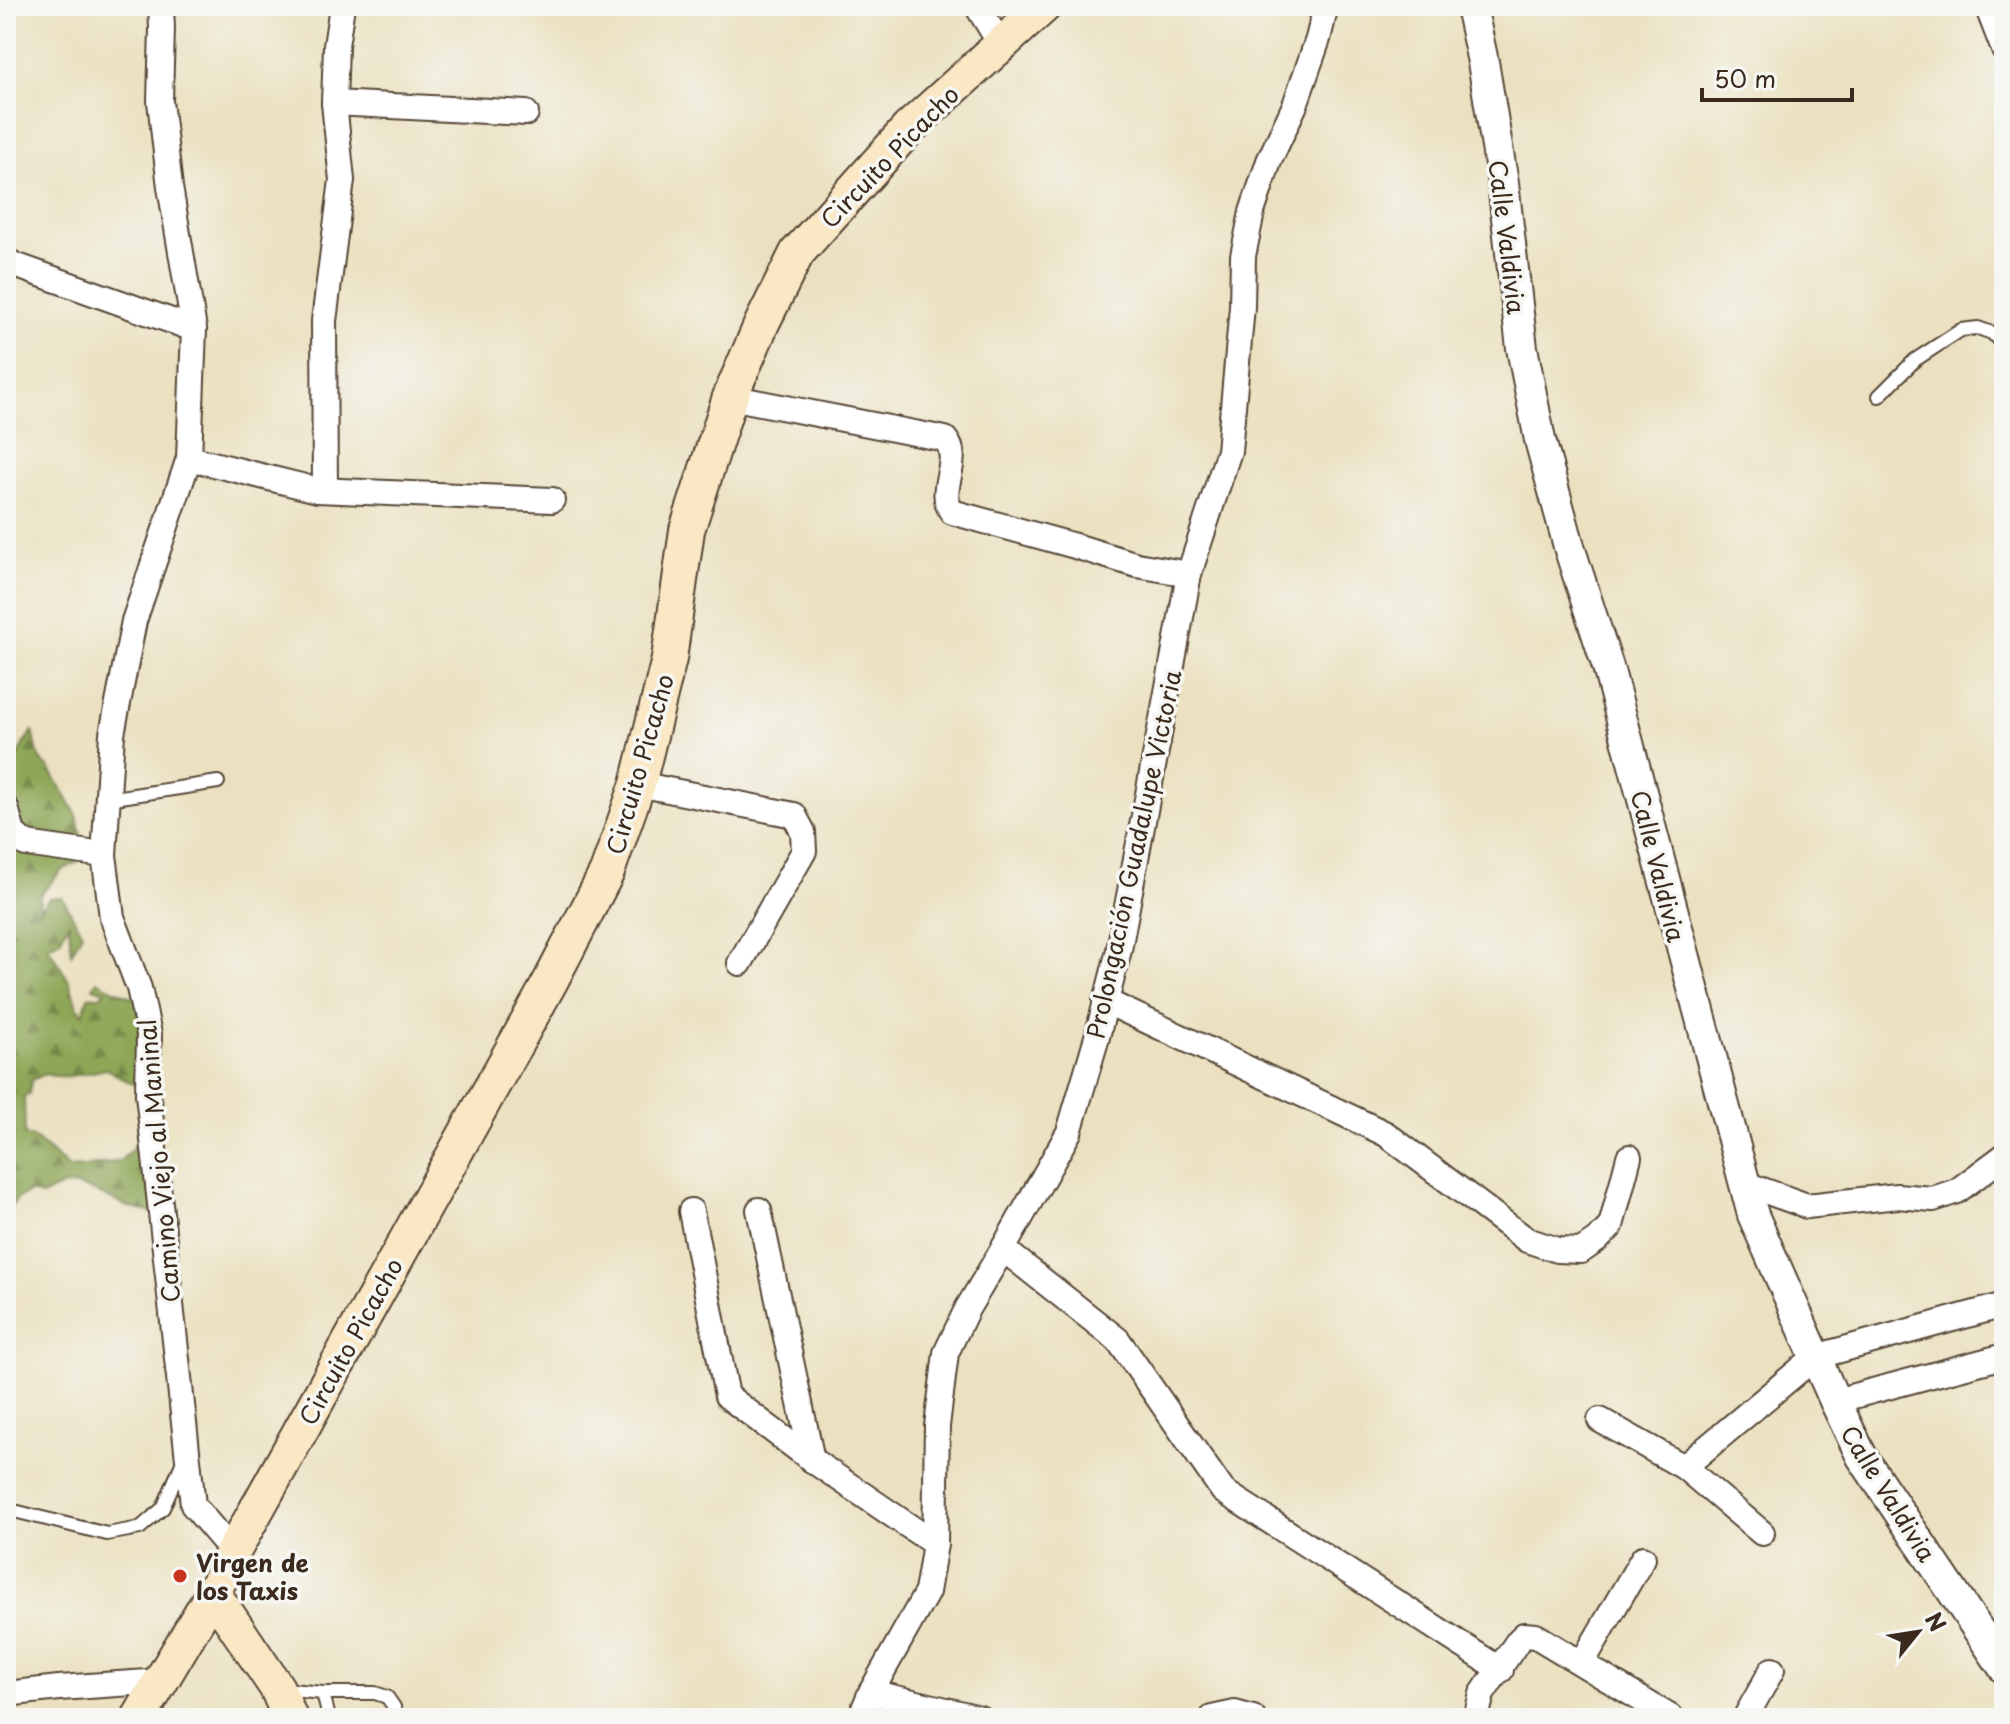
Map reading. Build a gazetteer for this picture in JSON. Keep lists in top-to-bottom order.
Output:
{
  "streets": {
    "main road": ["Circuito Picacho"],
    "street": ["Calle Valdivia", "Prolongación Guadalupe Victoria", "Camino Viejo al Maninal"]
  },
  "crossings": [
    ["Circuito Picacho", "Camino Viejo al Maninal"]
  ],
  "places": ["Virgen de los Taxis"],
  "scale_bar": "50 m",
  "north": "top right"
}
